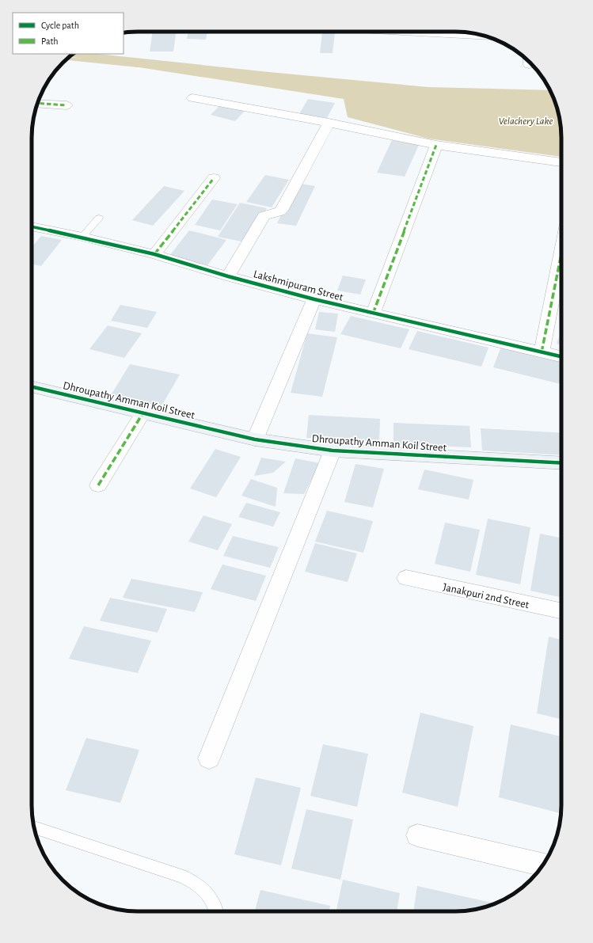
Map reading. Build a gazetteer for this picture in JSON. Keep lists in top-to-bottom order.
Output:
{
  "streets": {
    "street": ["Lakshmipuram Street", "Dhroupathy Amman Koil Street", "Janakpuri 2nd Street"]
  },
  "water": ["Velachery Lake"],
  "legend": ["Cycle path", "Path"]
}
